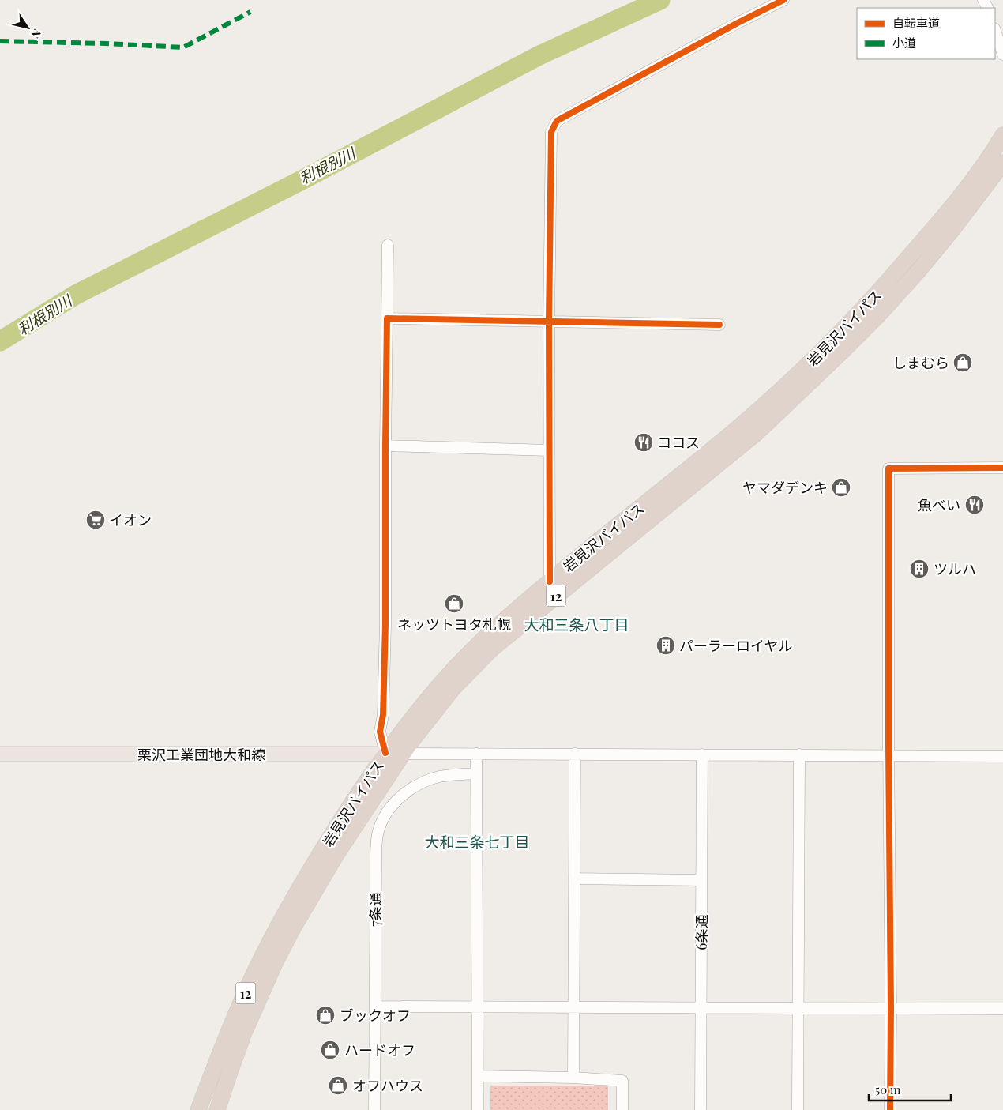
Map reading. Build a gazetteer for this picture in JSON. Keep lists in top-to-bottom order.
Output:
{
  "streets": {
    "highway": ["岩見沢バイパス", "12"],
    "main road": ["栗沢工業団地大和線"],
    "street": ["7条通", "6条通"]
  },
  "crossings": [
    ["岩見沢バイパス", "栗沢工業団地大和線"]
  ],
  "districts": ["大和三条八丁目", "大和三条七丁目"],
  "water": ["利根別川"],
  "places": {
    "shop": [
      "しまむら",
      "ヤマダデンキ",
      "ネッツトヨタ札幌",
      "ブックオフ",
      "ハードオフ",
      "オフハウス"
    ],
    "restaurant": ["ココス", "魚べい"],
    "supermarket": ["イオン"],
    "building": ["ツルハ", "パーラーロイヤル"]
  },
  "legend": ["自転車道", "小道"],
  "scale_bar": "50 m",
  "north": "bottom right"
}
